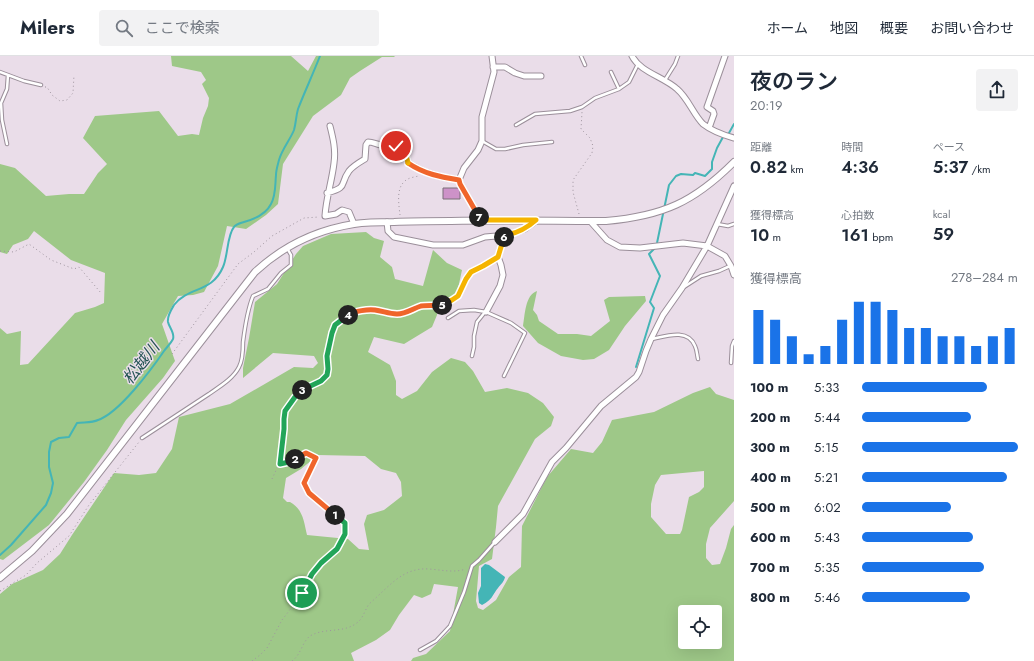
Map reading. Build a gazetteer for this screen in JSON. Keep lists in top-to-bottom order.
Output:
{
  "water": ["松越川"],
  "page": {
    "header": "Milers",
    "search": "ここで検索",
    "nav": [
      "ホーム",
      "地図",
      "概要",
      "お問い合わせ"
    ],
    "heading": ["夜のラン", "20:19"],
    "stats": [
      ["距離", "0.82 km"],
      ["時間", "4:36"],
      ["ペース", "5:37 /km"],
      ["獲得標高", "10 m"],
      ["心拍数", "161 bpm"],
      ["kcal", "59"]
    ],
    "pins": [
      "7",
      "6",
      "5",
      "4",
      "3",
      "2",
      "1"
    ],
    "chart": ["獲得標高", "278–284 m"],
    "list": [
      {
        "name": "100 m",
        "note": "5:33"
      },
      {
        "name": "200 m",
        "note": "5:44"
      },
      {
        "name": "300 m",
        "note": "5:15"
      },
      {
        "name": "400 m",
        "note": "5:21"
      },
      {
        "name": "500 m",
        "note": "6:02"
      },
      {
        "name": "600 m",
        "note": "5:43"
      },
      {
        "name": "700 m",
        "note": "5:35"
      },
      {
        "name": "800 m",
        "note": "5:46"
      }
    ]
  }
}
